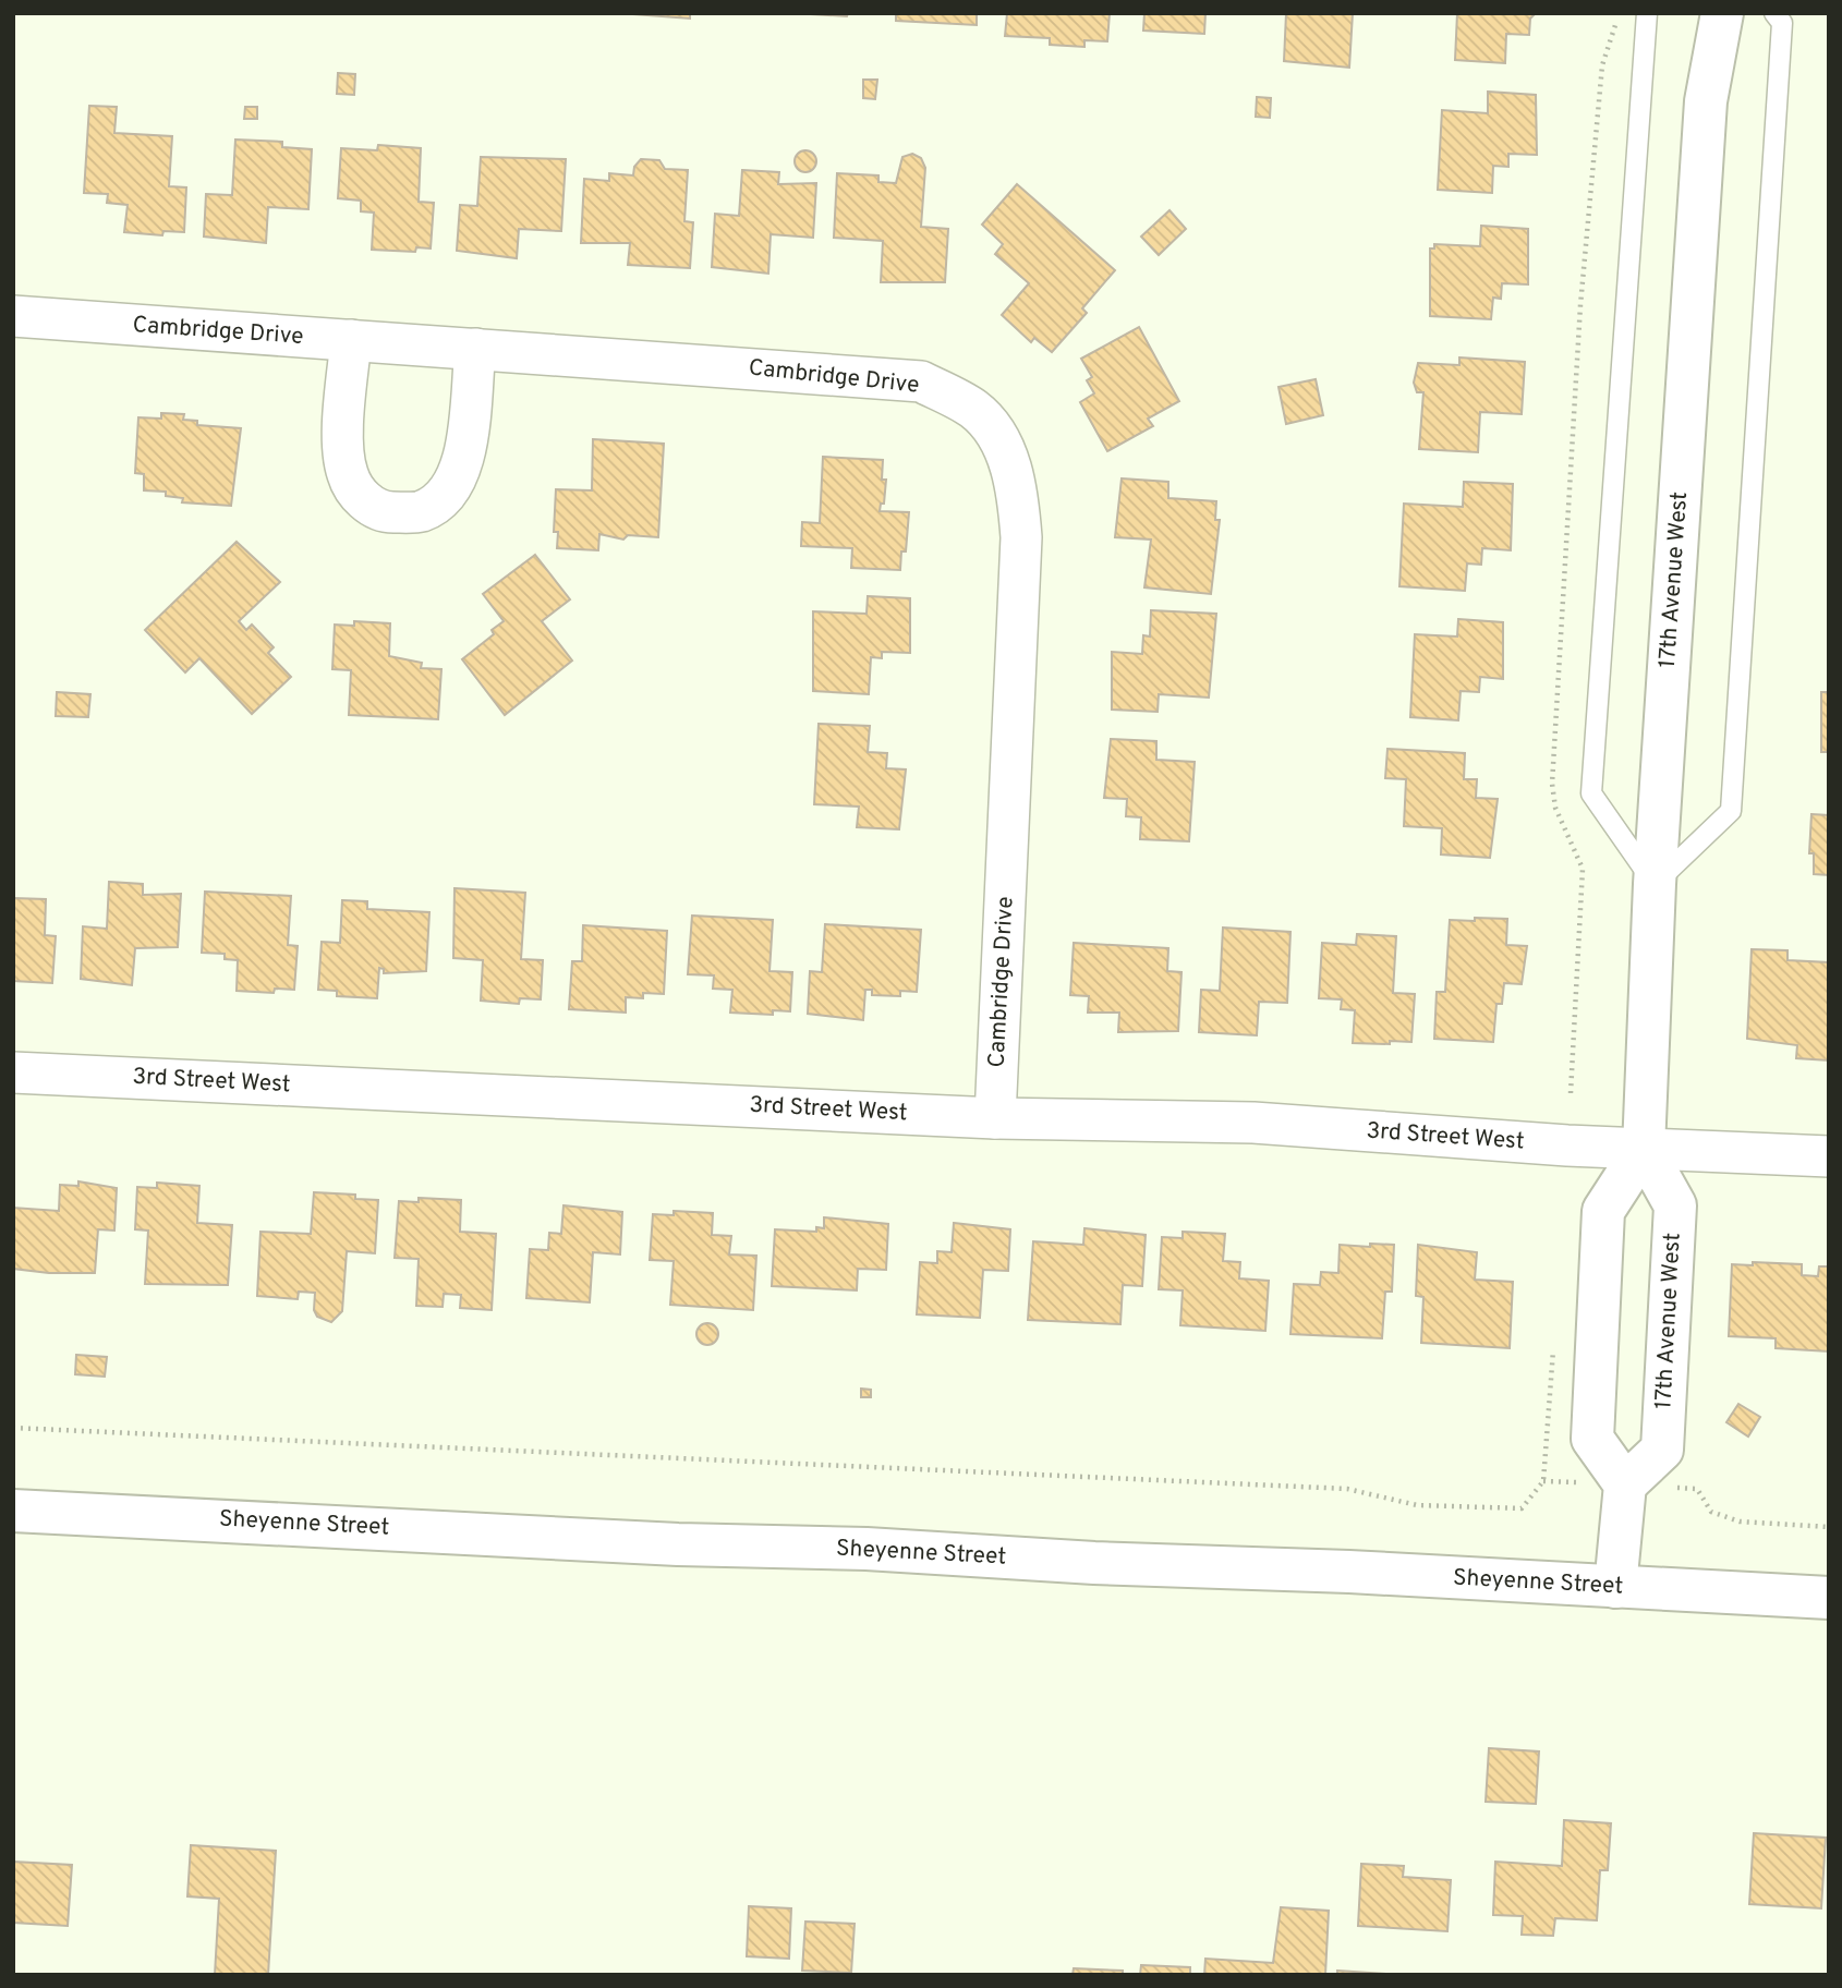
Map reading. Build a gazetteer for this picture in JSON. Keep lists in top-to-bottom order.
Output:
{
  "streets": {
    "street": [
      "Cambridge Drive",
      "17th Avenue West",
      "3rd Street West",
      "Sheyenne Street"
    ]
  },
  "crossings": [
    ["Cambridge Drive", "3rd Street West"],
    ["17th Avenue West", "3rd Street West"]
  ]
}
